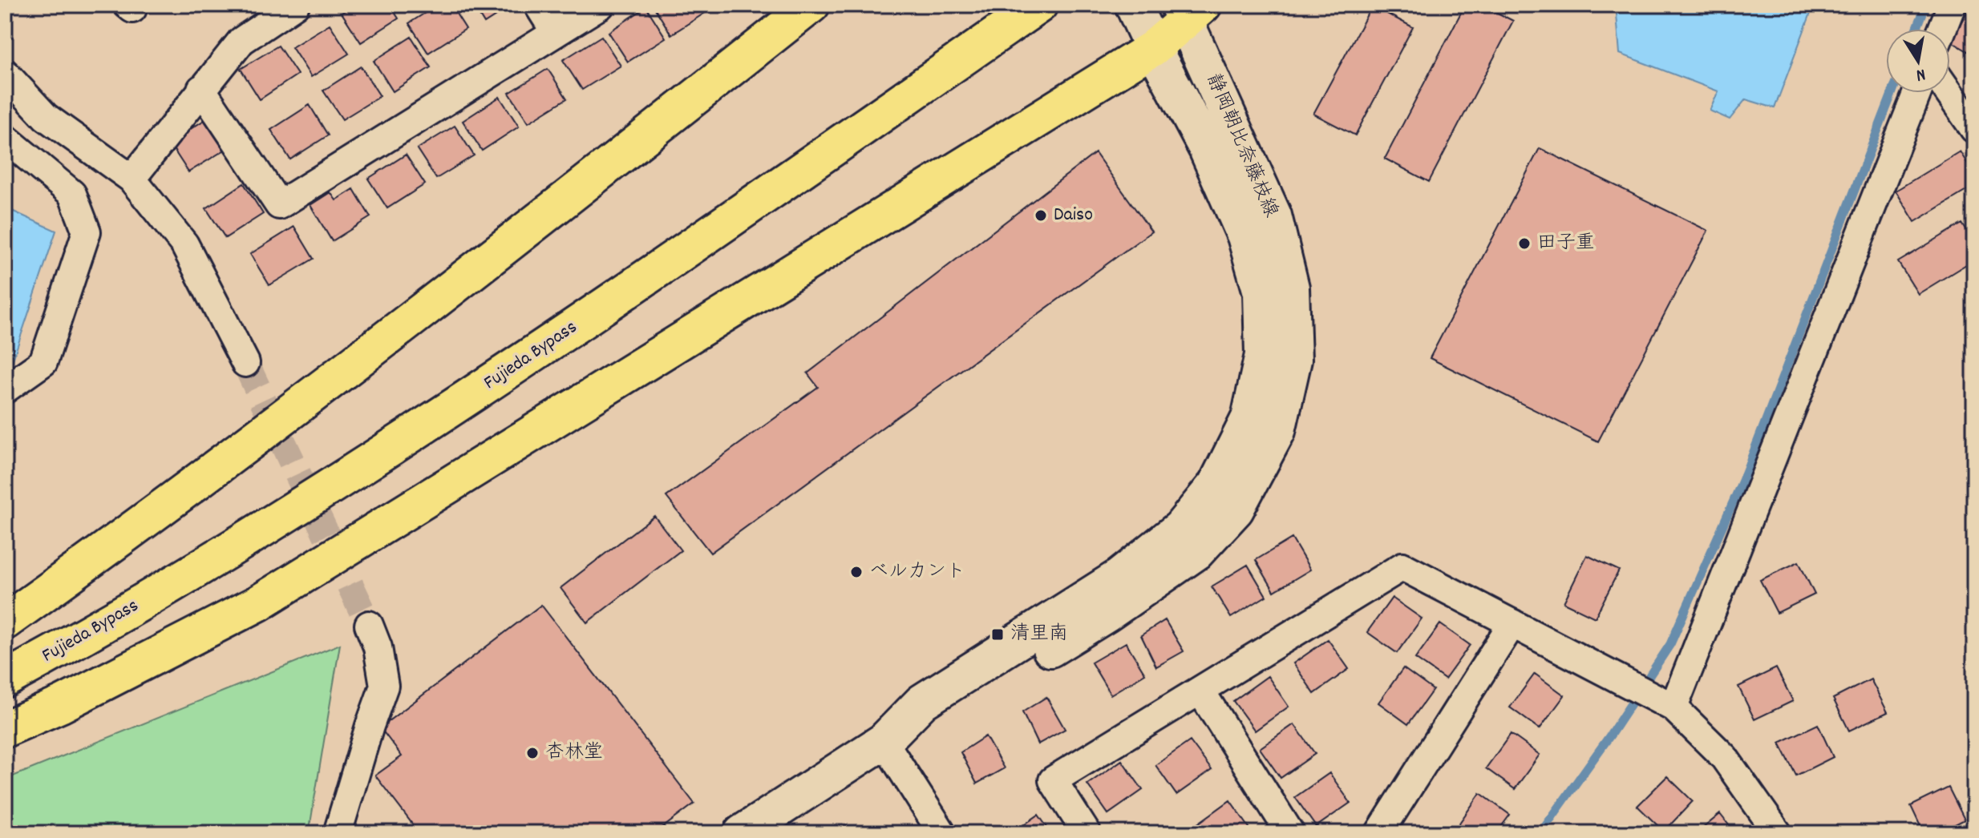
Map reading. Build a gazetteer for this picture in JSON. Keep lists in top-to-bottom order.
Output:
{
  "streets": {
    "highway": ["Fujieda Bypass"],
    "main road": ["静岡朝比奈藤枝線"]
  },
  "places": {
    "other": [
      "Daiso",
      "田子重",
      "ベルカント",
      "杏林堂"
    ],
    "transit": ["清里南"]
  },
  "north": "bottom"
}
